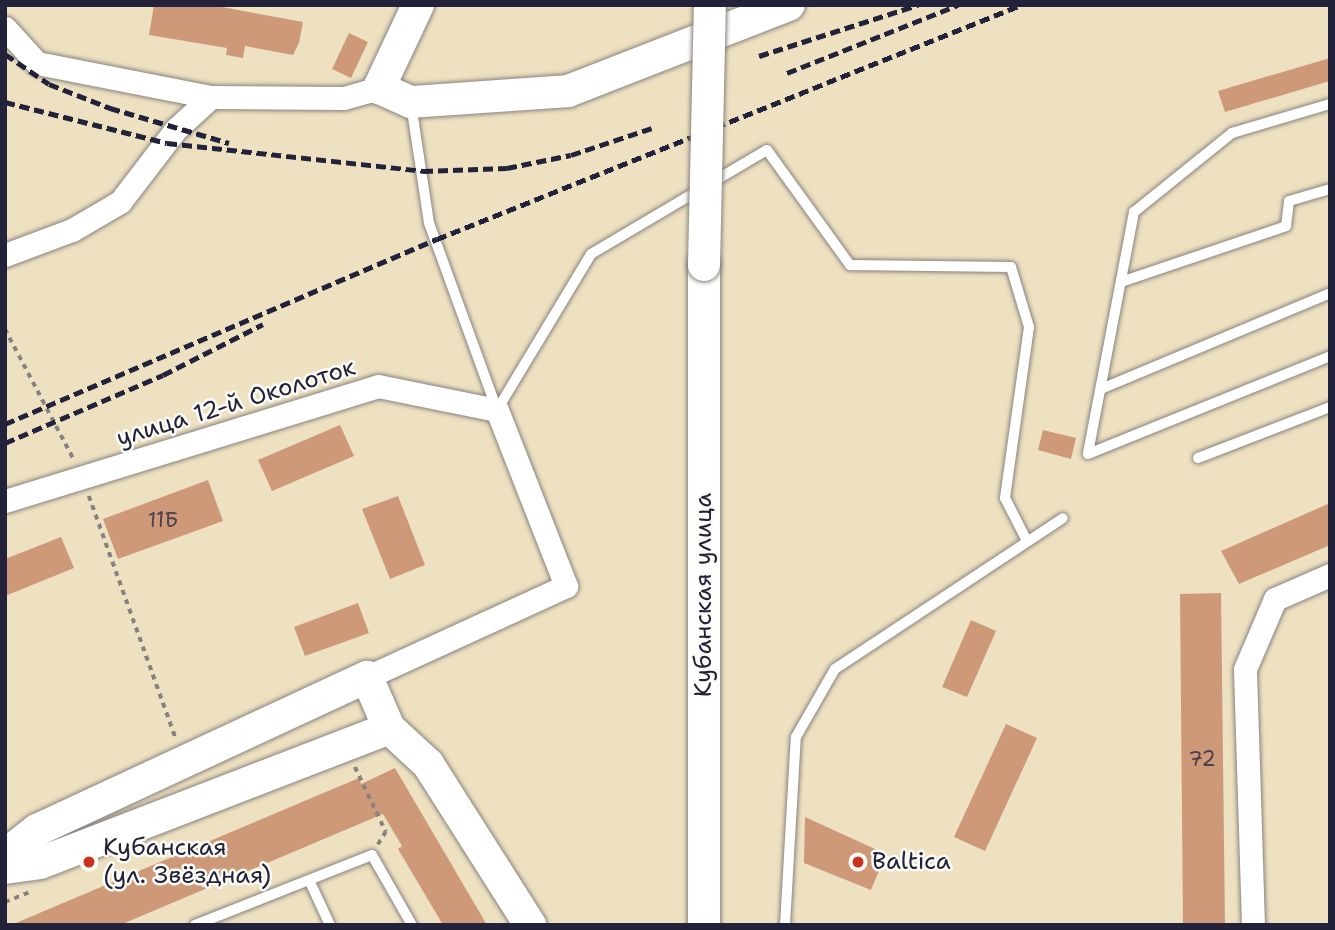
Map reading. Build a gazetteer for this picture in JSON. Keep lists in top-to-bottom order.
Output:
{
  "streets": {
    "main road": ["Кубанская улица"],
    "street": ["улица 12-й Околоток"]
  },
  "places": ["Кубанская (ул. Звёздная)", "Baltica"],
  "house_numbers": ["11Б", "72"]
}
